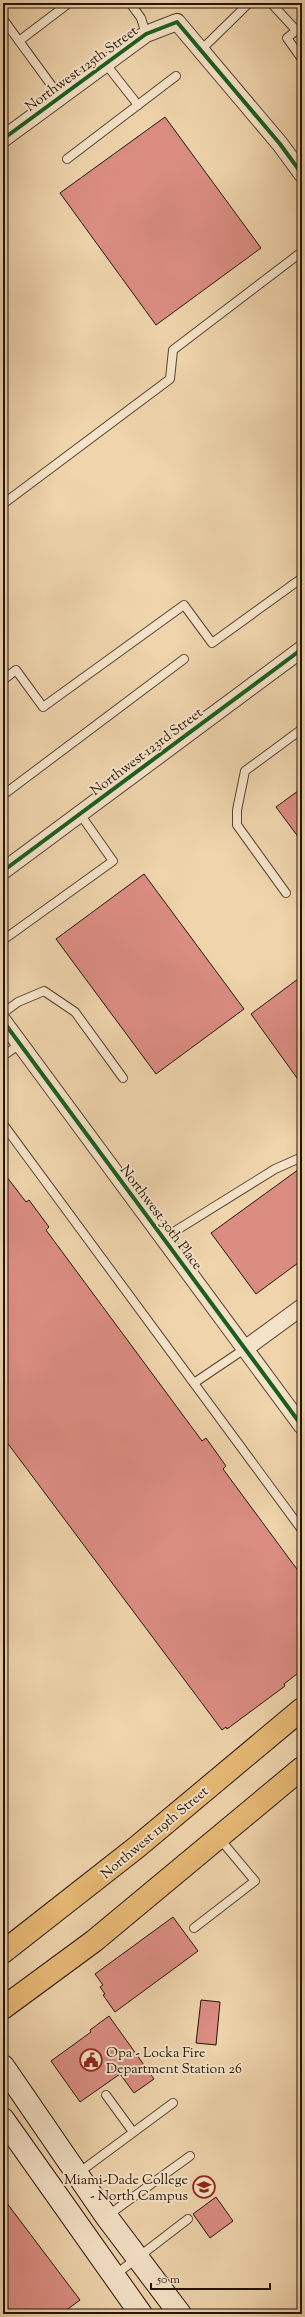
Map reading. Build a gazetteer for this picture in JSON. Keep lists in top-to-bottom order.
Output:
{
  "streets": {
    "highway": ["Northwest 119th Street"],
    "street": ["Northwest 125th Street", "Northwest 123rd Street", "Northwest 30th Place"]
  },
  "places": {
    "public building": ["Opa - Locka Fire Department Station 26"],
    "school or university": ["Miami-Dade College - North Campus"]
  },
  "scale_bar": "50 m"
}
